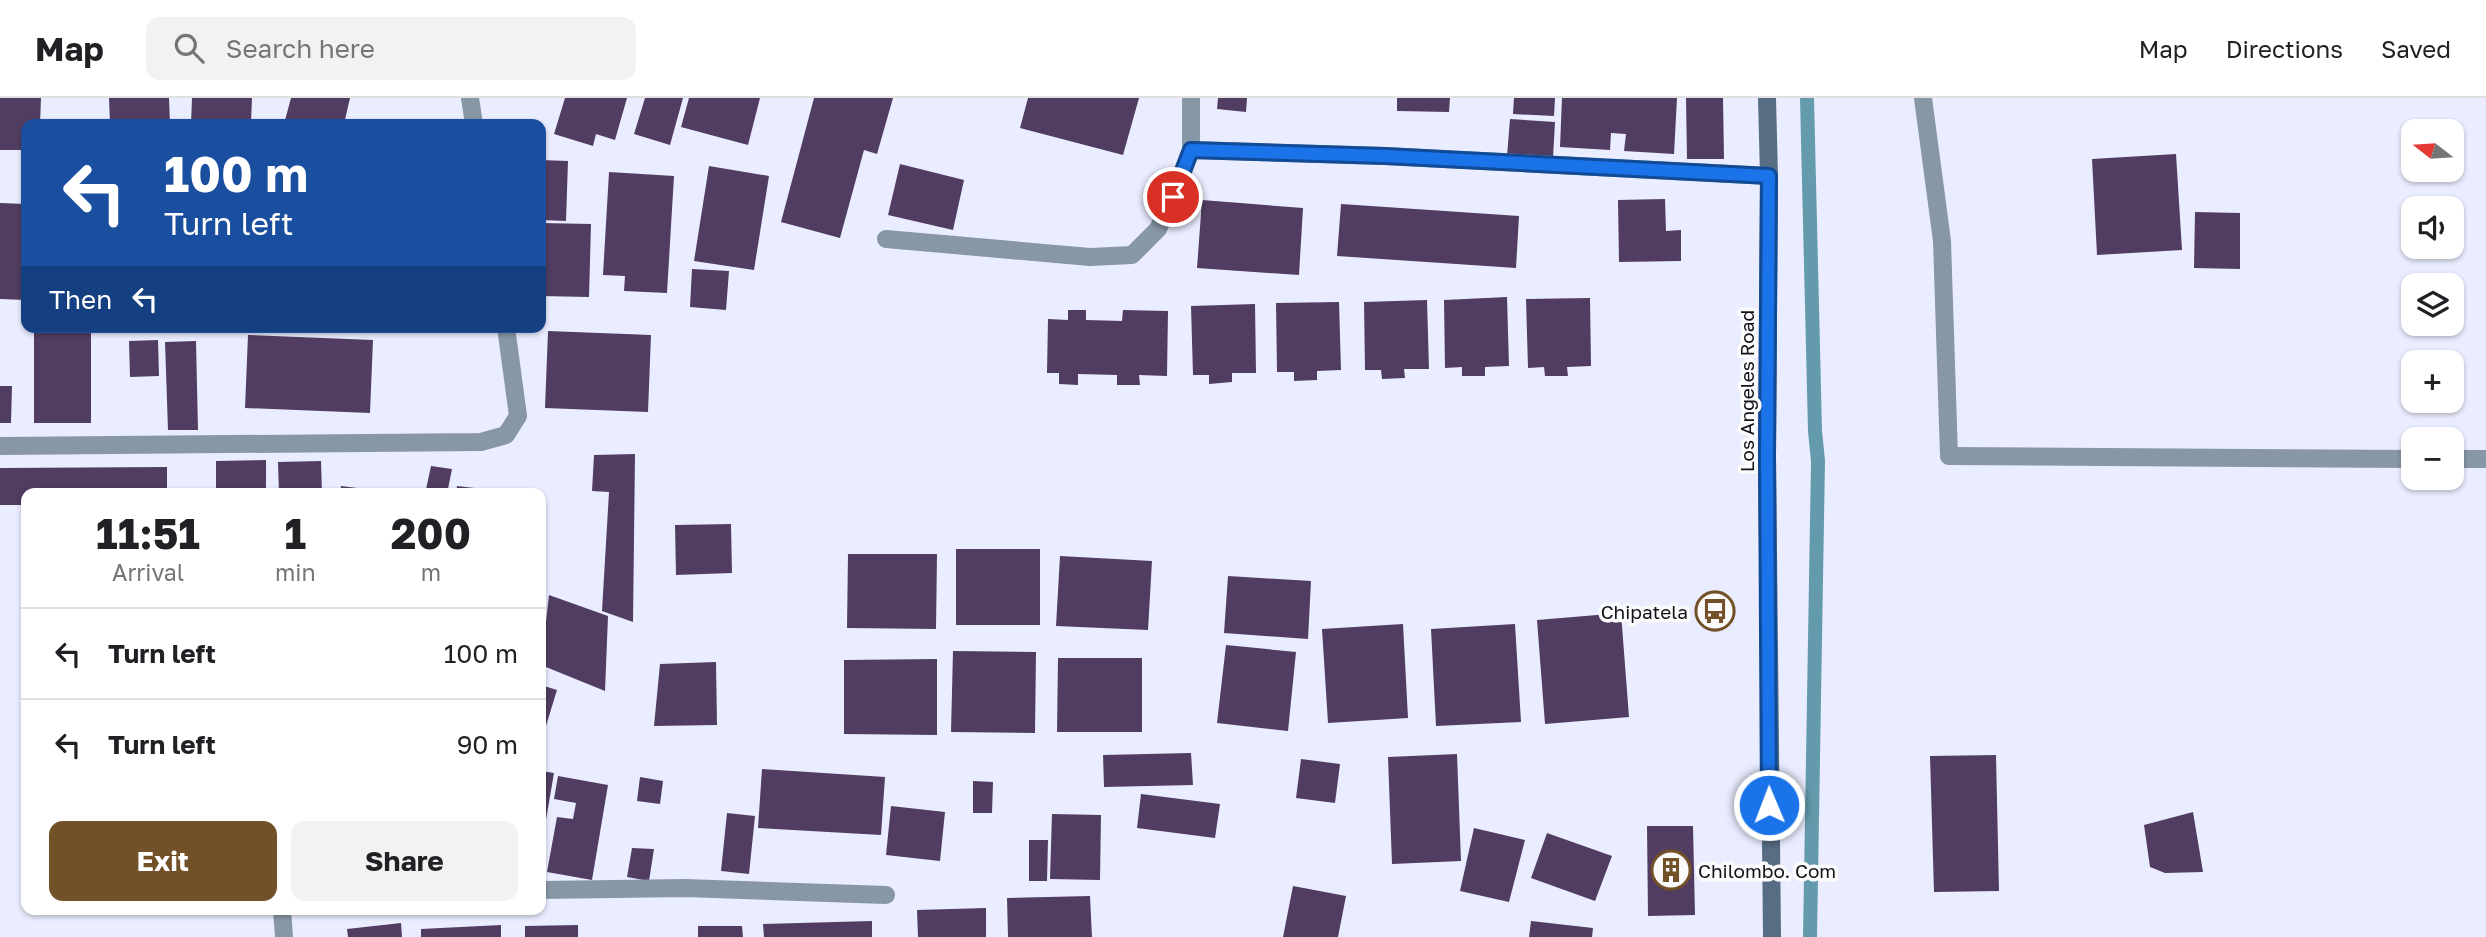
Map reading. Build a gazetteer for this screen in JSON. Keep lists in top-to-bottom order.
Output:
{
  "streets": {
    "main road": ["Los Angeles Road"]
  },
  "places": {
    "bus stop": ["Chipatela"],
    "building": ["Chilombo. Com"]
  },
  "north": "left",
  "page": {
    "header": "Map",
    "search": "Search here",
    "nav": ["Map", "Directions", "Saved"],
    "map_buttons": ["+", "−"],
    "turn": ["100 m", "Turn left"],
    "then": "Then",
    "eta": [
      "11:51",
      "Arrival",
      "1",
      "min",
      "200",
      "m"
    ],
    "list": [
      {
        "name": "Turn left",
        "value": "100 m"
      },
      {
        "name": "Turn left",
        "value": "90 m"
      }
    ],
    "buttons": ["Exit", "Share"]
  }
}
